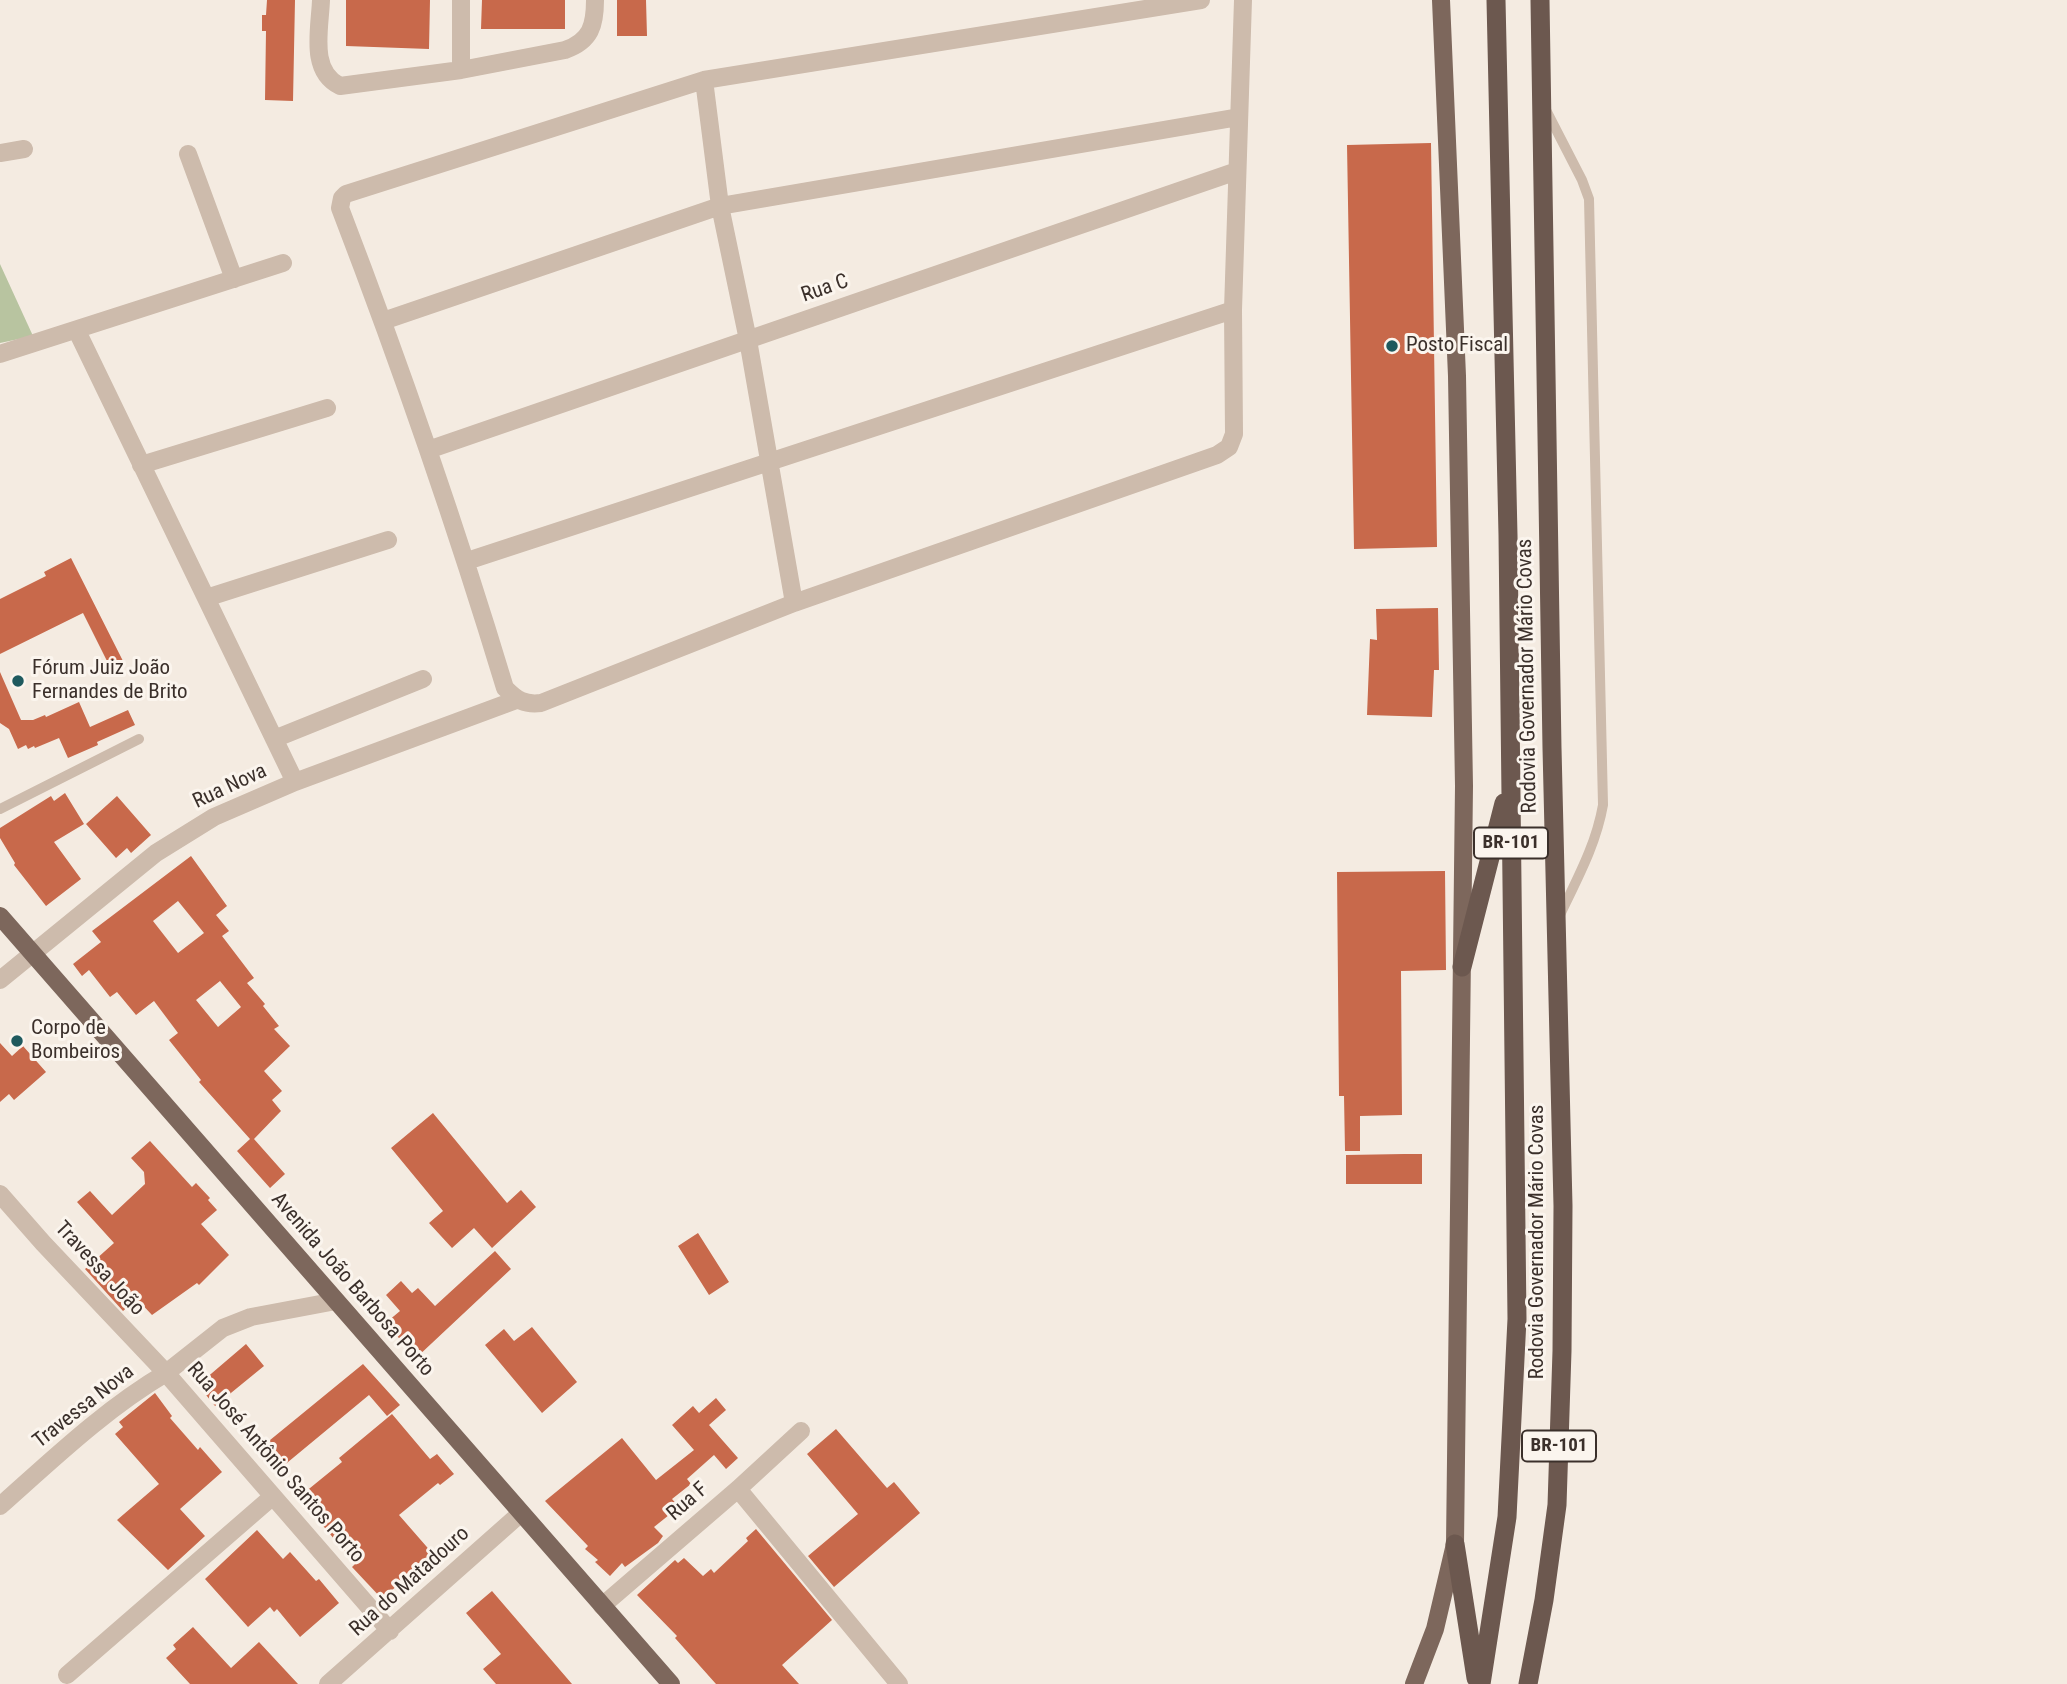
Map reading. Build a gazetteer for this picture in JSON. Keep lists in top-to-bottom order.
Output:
{
  "streets": {
    "highway": ["Rodovia Governador Mário Covas", "BR-101"],
    "main road": ["Avenida João Barbosa Porto"],
    "street": [
      "Rua C",
      "Rua Nova",
      "Travessa João",
      "Travessa Nova",
      "Rua José Antônio Santos Porto",
      "Rua F",
      "Rua do Matadouro"
    ]
  },
  "crossings": [
    ["Rua Nova", "Avenida João Barbosa Porto"],
    ["Travessa João", "Travessa Nova"],
    ["Travessa João", "Rua José Antônio Santos Porto"],
    ["Avenida João Barbosa Porto", "Rua José Antônio Santos Porto"],
    ["Avenida João Barbosa Porto", "Rua F"],
    ["Avenida João Barbosa Porto", "Rua do Matadouro"],
    ["Travessa Nova", "Rua José Antônio Santos Porto"],
    ["Rua José Antônio Santos Porto", "Rua do Matadouro"]
  ],
  "places": ["Posto Fiscal", "Fórum Juiz João Fernandes de Brito", "Corpo de Bombeiros"]
}
